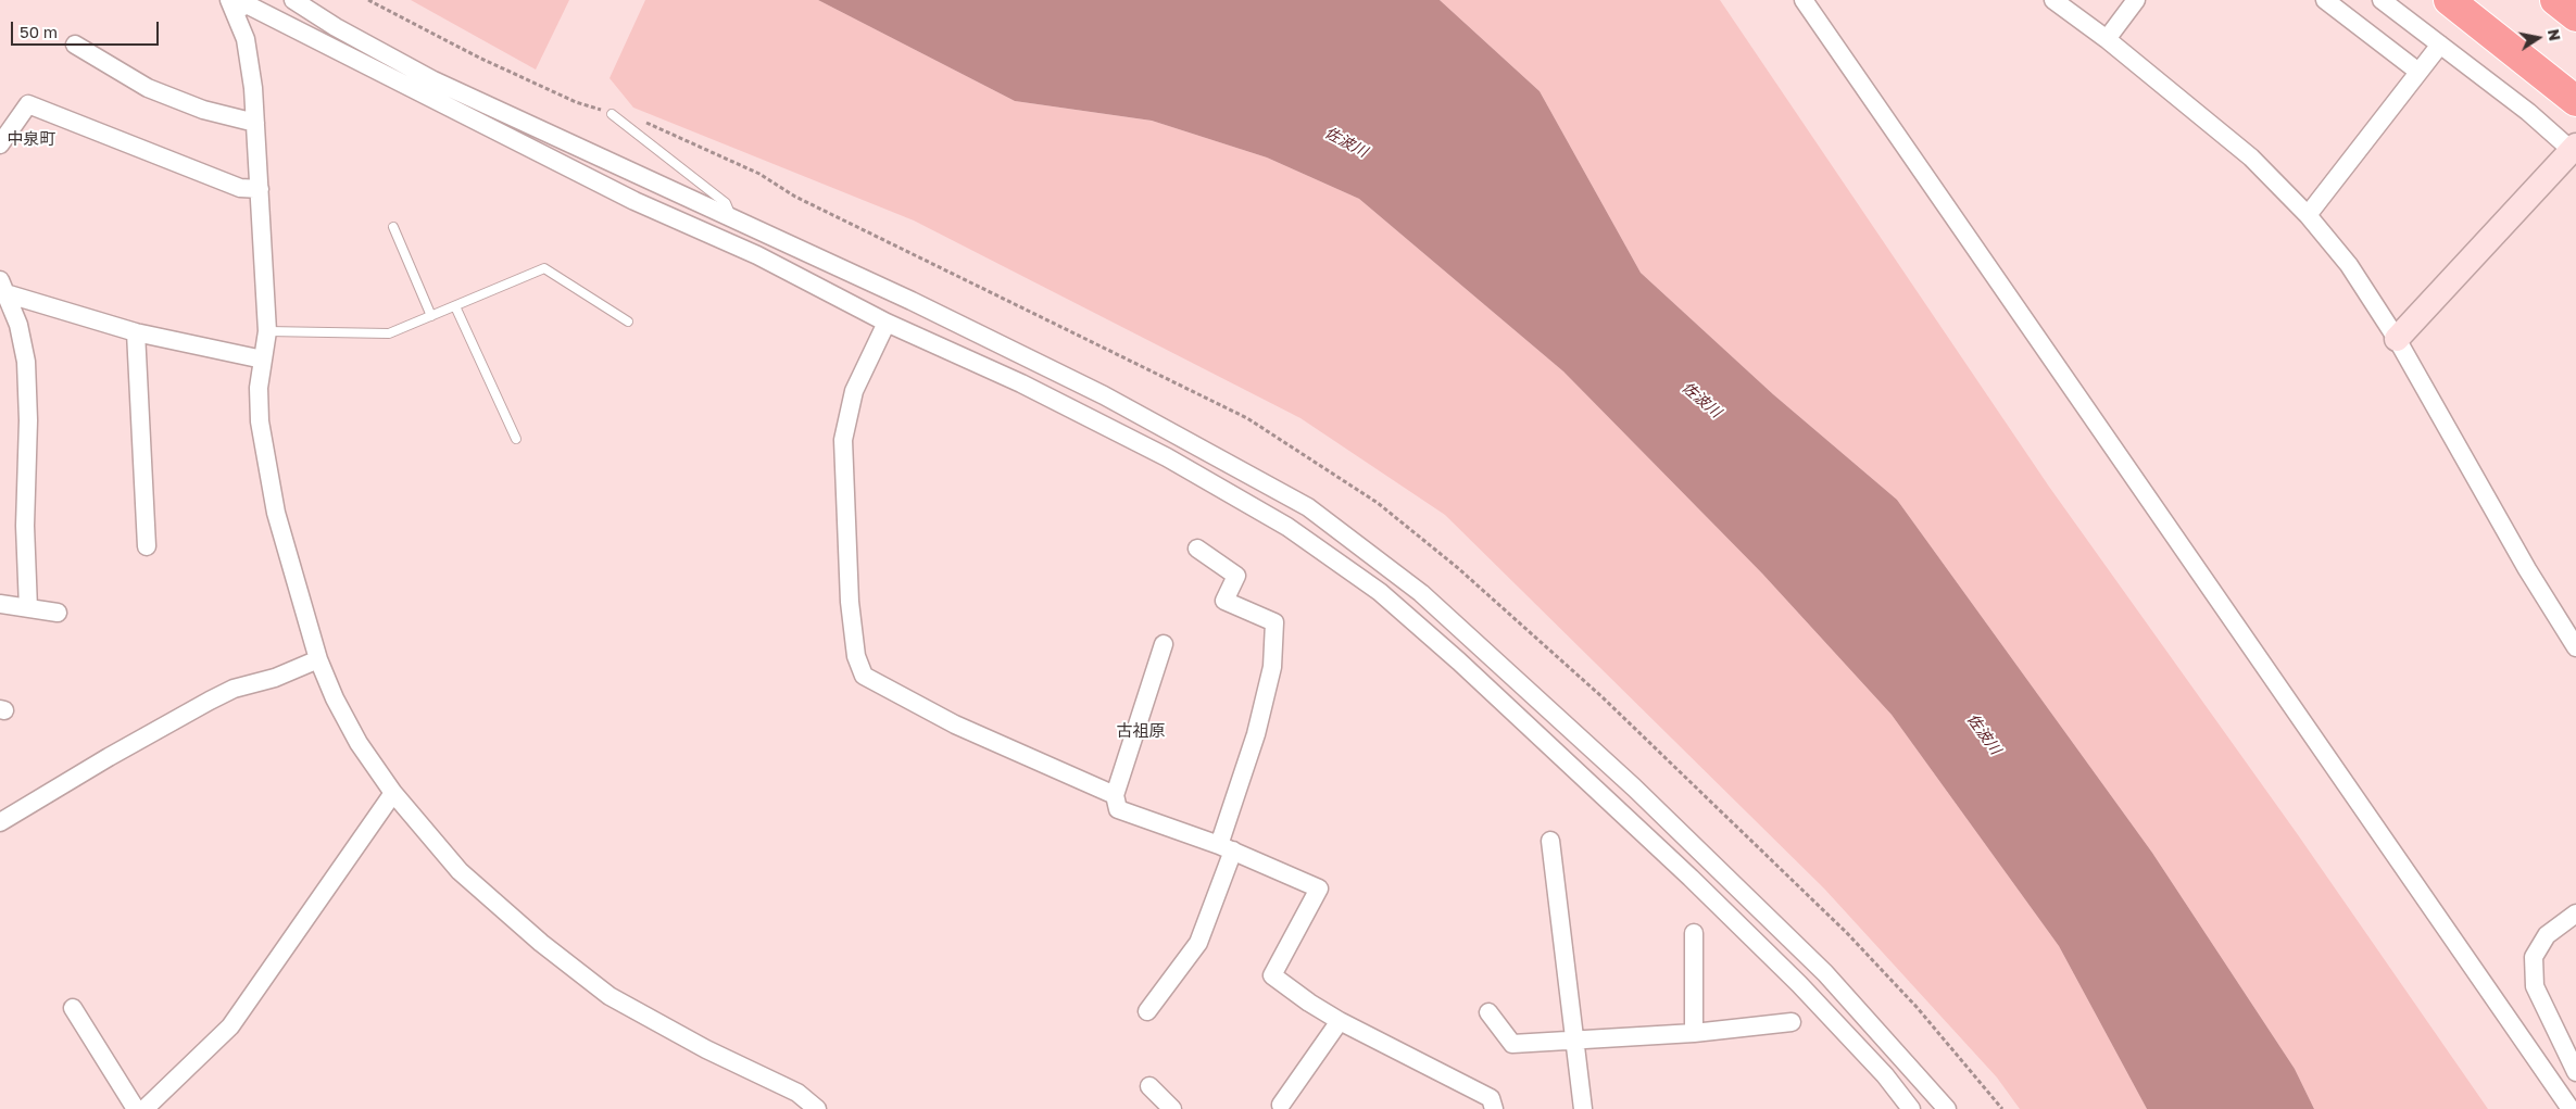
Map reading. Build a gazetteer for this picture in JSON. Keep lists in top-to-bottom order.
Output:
{
  "districts": ["中泉町", "古祖原"],
  "water": ["佐波川"],
  "scale_bar": "50 m",
  "north": "right"
}
